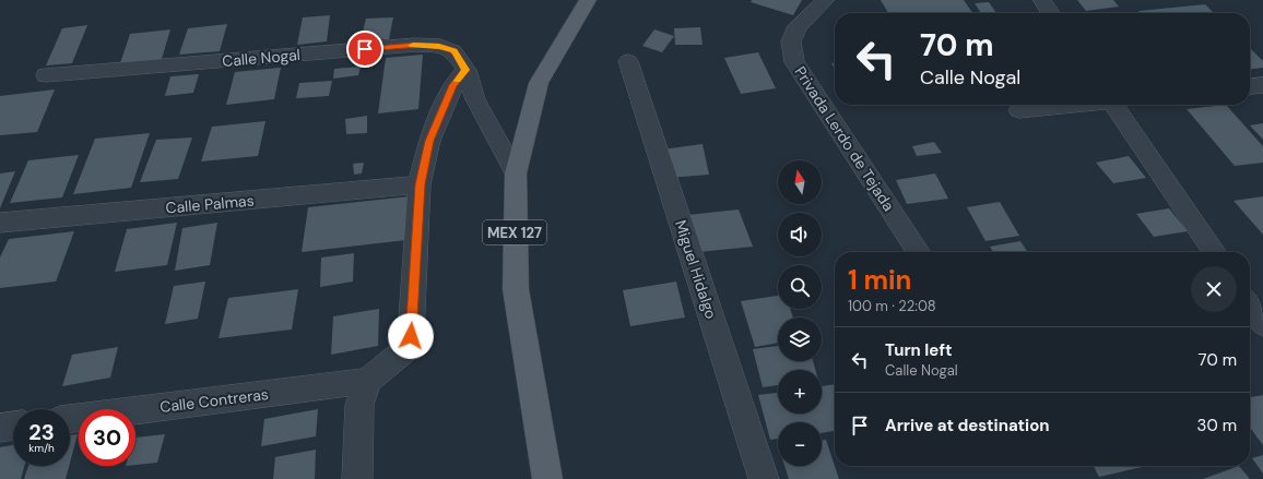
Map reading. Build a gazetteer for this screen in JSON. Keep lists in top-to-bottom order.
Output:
{
  "streets": {
    "main road": ["MEX 127"],
    "street": [
      "Calle Nogal",
      "Privada Lerdo de Tejada",
      "Calle Palmas",
      "Miguel Hidalgo",
      "Calle Contreras"
    ]
  },
  "crossings": [
    ["Calle Nogal", "MEX 127"]
  ],
  "north": "top",
  "page": {
    "turn": ["70 m", "Calle Nogal"],
    "map_buttons": ["+", "−"],
    "heading": ["1 min", "100 m · 22:08"],
    "list": [
      {
        "name": "Turn left",
        "note": "Calle Nogal",
        "value": "70 m"
      },
      {
        "name": "Arrive at destination",
        "value": "30 m"
      }
    ],
    "speed": "23 km/h",
    "limit": "30"
  }
}
